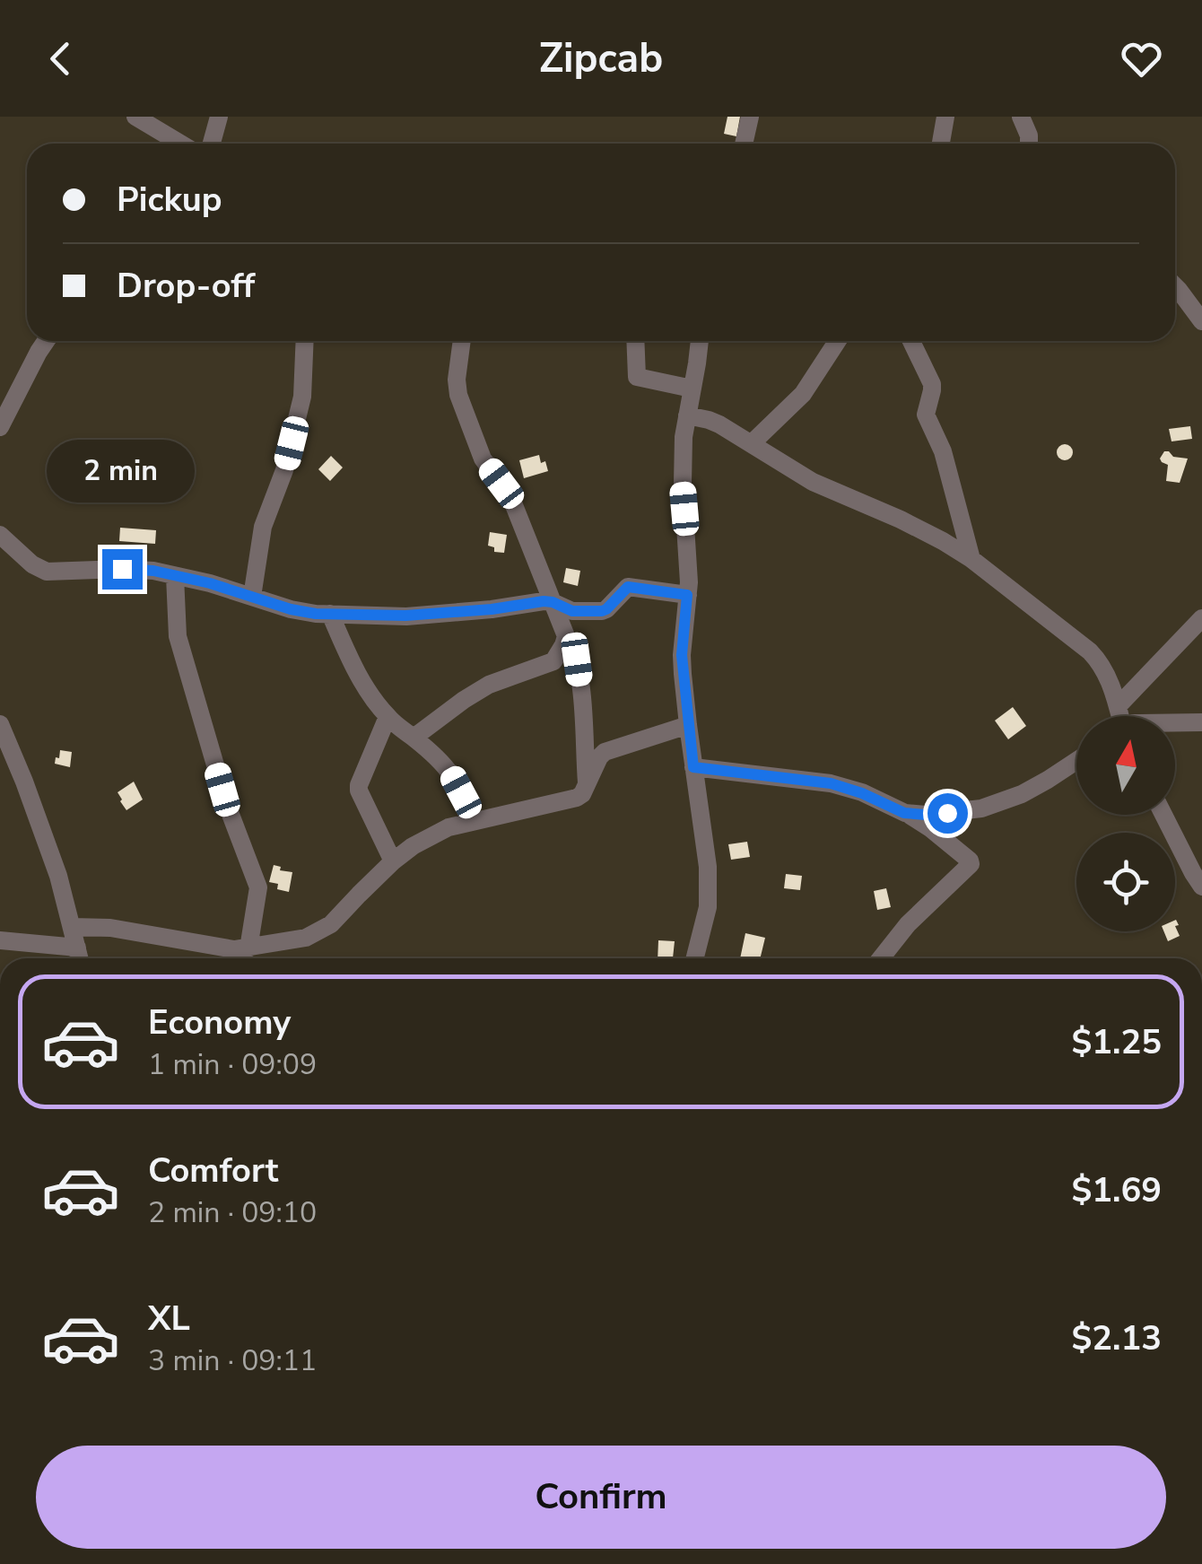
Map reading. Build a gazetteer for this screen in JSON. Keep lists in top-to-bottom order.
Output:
{
  "north": "top",
  "page": {
    "header": "Zipcab",
    "banner": ["Pickup", "Drop-off"],
    "bubble": "2 min",
    "list": [
      {
        "name": "Economy",
        "note": "1 min · 09:09",
        "value": "$1.25"
      },
      {
        "name": "Comfort",
        "note": "2 min · 09:10",
        "value": "$1.69"
      },
      {
        "name": "XL",
        "note": "3 min · 09:11",
        "value": "$2.13"
      }
    ],
    "buttons": "Confirm"
  }
}
